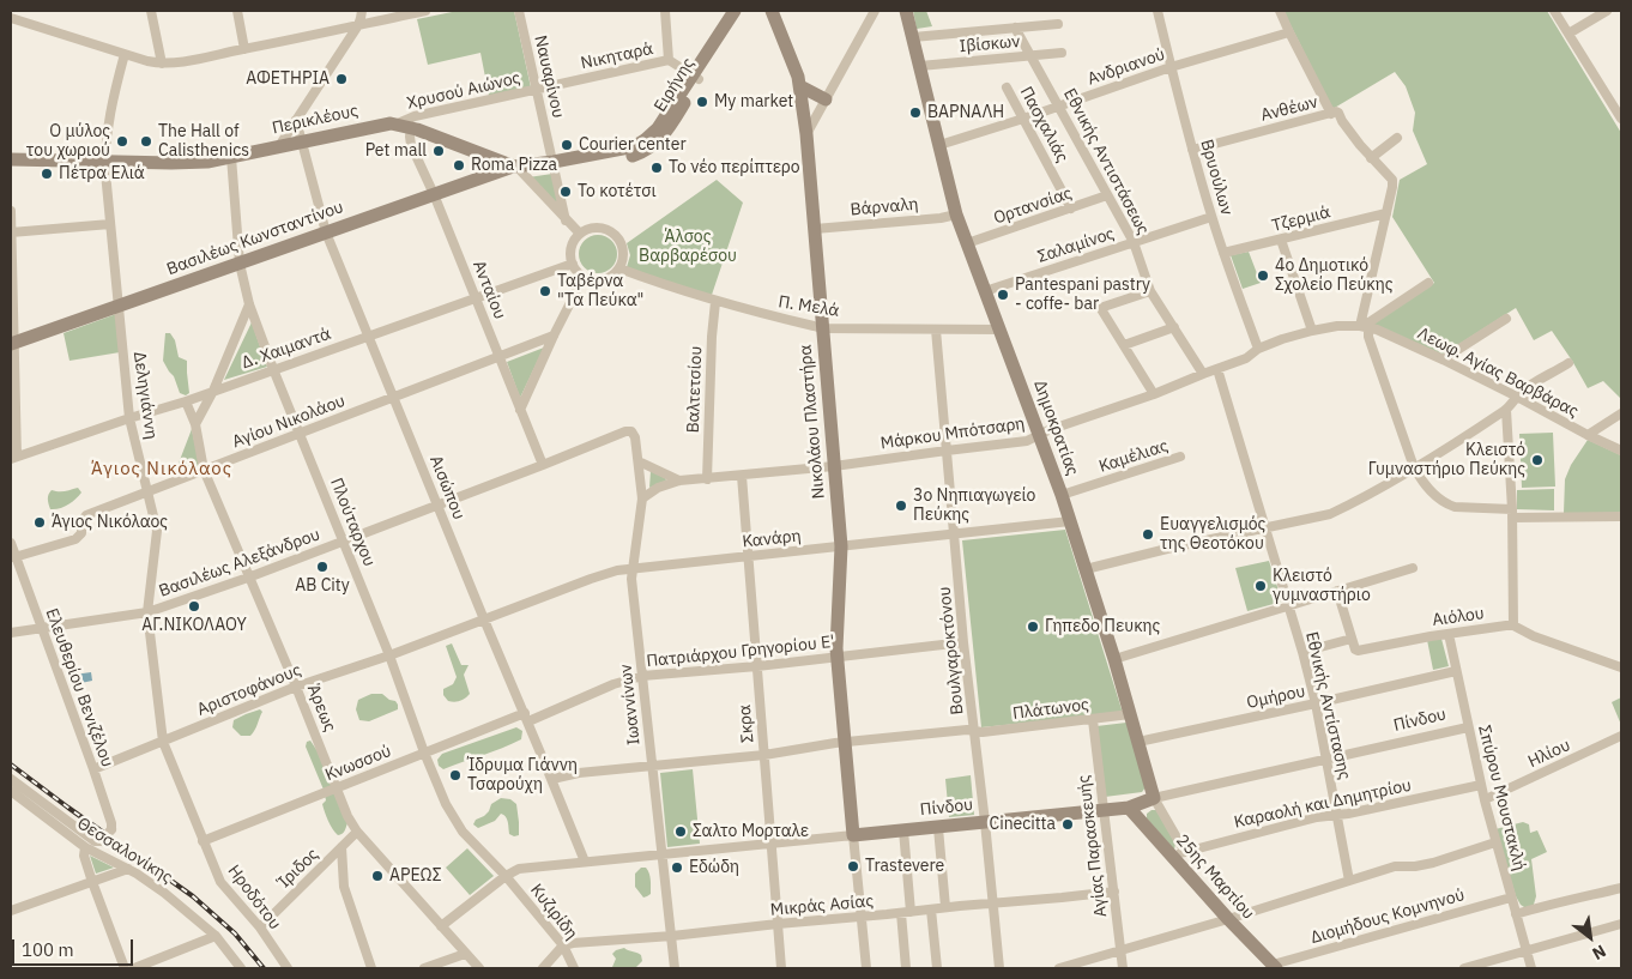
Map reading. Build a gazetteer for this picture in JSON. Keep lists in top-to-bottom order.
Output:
{
  "streets": {
    "street": [
      "Ιβίσκων",
      "Νικηταρά",
      "Ανδριανού",
      "Ναυαρίνου",
      "Ειρήνης",
      "Χρυσού Αιώνος",
      "Ανθέων",
      "Περικλέους",
      "Πασχαλιάς",
      "Εθνικής Αντιστάσεως",
      "Βρυούλων",
      "Ορτανσίας",
      "Βάρναλη",
      "Τζερμιά",
      "Βασιλέως Κωνσταντίνου",
      "Σαλαμίνος",
      "Ανταίου",
      "Π. Μελά",
      "Δ. Χαιμαντά",
      "Λεωφ. Αγίας Βαρβάρας",
      "Βαλτετσίου",
      "Δεληγιάννη",
      "Αγίου Νικολάου",
      "Νικολάου Πλαστήρα",
      "Δημοκρατίας",
      "Μάρκου Μπότσαρη",
      "Καμέλιας",
      "Αισώπου",
      "Πλούταρχου",
      "Κανάρη",
      "Βασιλέως Αλεξάνδρου",
      "Αιόλου",
      "Βουλγαροκτόνου",
      "Πατριάρχου Γρηγορίου Ε'",
      "Ελευθερίου Βενιζέλου",
      "Αριστοφάνους",
      "Ομήρου",
      "Ιωαννίνων",
      "Εθνικής Αντίστασης",
      "Άρεως",
      "Πλάτωνος",
      "Πίνδου",
      "Σκρα",
      "Ηλίου",
      "Κνωσσού",
      "Σπύρου Μουστακλή",
      "Καραολή και Δημητρίου",
      "Αγίας Παρασκευής",
      "Θεσσαλονίκης",
      "Ίριδος",
      "25ης Μαρτίου",
      "Ηροδότου",
      "Μικράς Ασίας",
      "Κυζιρίδη",
      "Διομήδους Κομνηνού"
    ]
  },
  "crossings": [
    ["Ιβίσκων", "Εθνικής Αντιστάσεως"],
    ["Ιβίσκων", "Δημοκρατίας"],
    ["Νικηταρά", "Ναυαρίνου"],
    ["Νικηταρά", "Χρυσού Αιώνος"],
    ["Ανδριανού", "Πασχαλιάς"],
    ["Ανδριανού", "Εθνικής Αντιστάσεως"],
    ["Ανδριανού", "Βρυούλων"],
    ["Ανδριανού", "Δημοκρατίας"],
    ["Ναυαρίνου", "Ειρήνης"],
    ["Ναυαρίνου", "Χρυσού Αιώνος"],
    ["Ειρήνης", "Περικλέους"],
    ["Ειρήνης", "Βασιλέως Κωνσταντίνου"],
    ["Χρυσού Αιώνος", "Περικλέους"],
    ["Χρυσού Αιώνος", "Ανταίου"],
    ["Ανθέων", "Βρυούλων"],
    ["Ανθέων", "Τζερμιά"],
    ["Περικλέους", "Βασιλέως Κωνσταντίνου"],
    ["Περικλέους", "Ανταίου"],
    ["Περικλέους", "Δεληγιάννη"],
    ["Περικλέους", "Αισώπου"],
    ["Περικλέους", "Πλούταρχου"],
    ["Πασχαλιάς", "Ορτανσίας"],
    ["Εθνικής Αντιστάσεως", "Ορτανσίας"],
    ["Εθνικής Αντιστάσεως", "Σαλαμίνος"],
    ["Εθνικής Αντιστάσεως", "Μάρκου Μπότσαρη"],
    ["Βρυούλων", "Τζερμιά"],
    ["Βρυούλων", "Σαλαμίνος"],
    ["Βρυούλων", "Μάρκου Μπότσαρη"],
    ["Ορτανσίας", "Δημοκρατίας"],
    ["Βάρναλη", "Νικολάου Πλαστήρα"],
    ["Βάρναλη", "Δημοκρατίας"],
    ["Βασιλέως Κωνσταντίνου", "Ανταίου"],
    ["Βασιλέως Κωνσταντίνου", "Δεληγιάννη"],
    ["Βασιλέως Κωνσταντίνου", "Αισώπου"],
    ["Βασιλέως Κωνσταντίνου", "Πλούταρχου"],
    ["Σαλαμίνος", "Δημοκρατίας"],
    ["Ανταίου", "Δ. Χαιμαντά"],
    ["Ανταίου", "Αγίου Νικολάου"],
    ["Ανταίου", "Βασιλέως Αλεξάνδρου"],
    ["Π. Μελά", "Δ. Χαιμαντά"],
    ["Π. Μελά", "Βαλτετσίου"],
    ["Π. Μελά", "Νικολάου Πλαστήρα"],
    ["Π. Μελά", "Δημοκρατίας"],
    ["Π. Μελά", "Βουλγαροκτόνου"],
    ["Δ. Χαιμαντά", "Δεληγιάννη"],
    ["Δ. Χαιμαντά", "Αισώπου"],
    ["Δ. Χαιμαντά", "Πλούταρχου"],
    ["Δ. Χαιμαντά", "Άρεως"],
    ["Λεωφ. Αγίας Βαρβάρας", "Μάρκου Μπότσαρη"],
    ["Βαλτετσίου", "Μάρκου Μπότσαρη"],
    ["Δεληγιάννη", "Αγίου Νικολάου"],
    ["Δεληγιάννη", "Βασιλέως Αλεξάνδρου"],
    ["Δεληγιάννη", "Αριστοφάνους"],
    ["Δεληγιάννη", "Κνωσσού"],
    ["Δεληγιάννη", "Ηροδότου"],
    ["Αγίου Νικολάου", "Αισώπου"],
    ["Αγίου Νικολάου", "Πλούταρχου"],
    ["Αγίου Νικολάου", "Ελευθερίου Βενιζέλου"],
    ["Αγίου Νικολάου", "Άρεως"],
    ["Νικολάου Πλαστήρα", "Μάρκου Μπότσαρη"],
    ["Νικολάου Πλαστήρα", "Κανάρη"],
    ["Νικολάου Πλαστήρα", "Πατριάρχου Γρηγορίου Ε'"],
    ["Νικολάου Πλαστήρα", "Πλάτωνος"],
    ["Νικολάου Πλαστήρα", "Πίνδου"],
    ["Δημοκρατίας", "Μάρκου Μπότσαρη"],
    ["Δημοκρατίας", "Καμέλιας"],
    ["Δημοκρατίας", "Κανάρη"],
    ["Δημοκρατίας", "Ομήρου"],
    ["Δημοκρατίας", "Πλάτωνος"],
    ["Δημοκρατίας", "Πίνδου"],
    ["Δημοκρατίας", "Καραολή και Δημητρίου"],
    ["Δημοκρατίας", "25ης Μαρτίου"],
    ["Μάρκου Μπότσαρη", "Βουλγαροκτόνου"],
    ["Μάρκου Μπότσαρη", "Ιωαννίνων"],
    ["Μάρκου Μπότσαρη", "Εθνικής Αντίστασης"],
    ["Μάρκου Μπότσαρη", "Σκρα"],
    ["Αισώπου", "Κανάρη"],
    ["Αισώπου", "Βασιλέως Αλεξάνδρου"],
    ["Αισώπου", "Πατριάρχου Γρηγορίου Ε'"],
    ["Αισώπου", "Αριστοφάνους"],
    ["Αισώπου", "Πίνδου"],
    ["Αισώπου", "Κνωσσού"],
    ["Πλούταρχου", "Βασιλέως Αλεξάνδρου"],
    ["Πλούταρχου", "Αριστοφάνους"],
    ["Πλούταρχου", "Πίνδου"],
    ["Πλούταρχου", "Κνωσσού"],
    ["Πλούταρχου", "Κυζιρίδη"],
    ["Κανάρη", "Βουλγαροκτόνου"],
    ["Κανάρη", "Αριστοφάνους"],
    ["Κανάρη", "Ιωαννίνων"],
    ["Κανάρη", "Σκρα"],
    ["Βασιλέως Αλεξάνδρου", "Ελευθερίου Βενιζέλου"],
    ["Βασιλέως Αλεξάνδρου", "Ιωαννίνων"],
    ["Βασιλέως Αλεξάνδρου", "Άρεως"],
    ["Αιόλου", "Σπύρου Μουστακλή"],
    ["Βουλγαροκτόνου", "Πατριάρχου Γρηγορίου Ε'"],
    ["Βουλγαροκτόνου", "Πλάτωνος"],
    ["Βουλγαροκτόνου", "Πίνδου"],
    ["Βουλγαροκτόνου", "Μικράς Ασίας"],
    ["Πατριάρχου Γρηγορίου Ε'", "Ιωαννίνων"],
    ["Πατριάρχου Γρηγορίου Ε'", "Σκρα"],
    ["Πατριάρχου Γρηγορίου Ε'", "Κνωσσού"],
    ["Ελευθερίου Βενιζέλου", "Αριστοφάνους"],
    ["Αριστοφάνους", "Άρεως"],
    ["Ομήρου", "Εθνικής Αντίστασης"],
    ["Ομήρου", "Σπύρου Μουστακλή"],
    ["Ιωαννίνων", "Πίνδου"],
    ["Ιωαννίνων", "Μικράς Ασίας"],
    ["Εθνικής Αντίστασης", "Πίνδου"],
    ["Εθνικής Αντίστασης", "Καραολή και Δημητρίου"],
    ["Άρεως", "Πίνδου"],
    ["Άρεως", "Κνωσσού"],
    ["Άρεως", "Ίριδος"],
    ["Πλάτωνος", "Αγίας Παρασκευής"],
    ["Πίνδου", "Σκρα"],
    ["Πίνδου", "Σπύρου Μουστακλή"],
    ["Πίνδου", "Αγίας Παρασκευής"],
    ["Πίνδου", "25ης Μαρτίου"],
    ["Πίνδου", "Κυζιρίδη"],
    ["Σκρα", "Μικράς Ασίας"],
    ["Κνωσσού", "Ηροδότου"],
    ["Σπύρου Μουστακλή", "Καραολή και Δημητρίου"],
    ["Σπύρου Μουστακλή", "Διομήδους Κομνηνού"],
    ["Καραολή και Δημητρίου", "25ης Μαρτίου"],
    ["Αγίας Παρασκευής", "Μικράς Ασίας"],
    ["Ίριδος", "Ηροδότου"],
    ["25ης Μαρτίου", "Διομήδους Κομνηνού"],
    ["Μικράς Ασίας", "Κυζιρίδη"]
  ],
  "districts": ["Άγιος Νικόλαος"],
  "parks": ["Άλσος Βαρβαρέσου"],
  "places": [
    "ΑΦΕΤΗΡΙΑ",
    "My market",
    "ΒΑΡΝΑΛΗ",
    "Ο μύλος του χωριού",
    "The Hall of Calisthenics",
    "Courier center",
    "Pet mall",
    "Roma Pizza",
    "Το νέο περίπτερο",
    "Πέτρα Ελιά",
    "Το κοτέτσι",
    "4o Δημοτικό Σχολείο Πεύκης",
    "Ταβέρνα \"Τα Πεύκα\"",
    "Pantespani pastry - coffe- bar",
    "Κλειστό Γυμναστήριο Πεύκης",
    "3ο Νηπιαγωγείο Πεύκης",
    "Άγιος Νικόλαος",
    "Ευαγγελισμός της Θεοτόκου",
    "AB City",
    "Κλειστό γυμναστήριο",
    "ΑΓ.ΝΙΚΟΛΑΟΥ",
    "Γηπεδο Πευκης",
    "Ίδρυμα Γιάννη Τσαρούχη",
    "Cinecitta",
    "Σαλτο Μορταλε",
    "Trastevere",
    "Εδώδη",
    "ΑΡΕΩΣ"
  ],
  "scale_bar": "100 m",
  "north": "bottom right"
}
